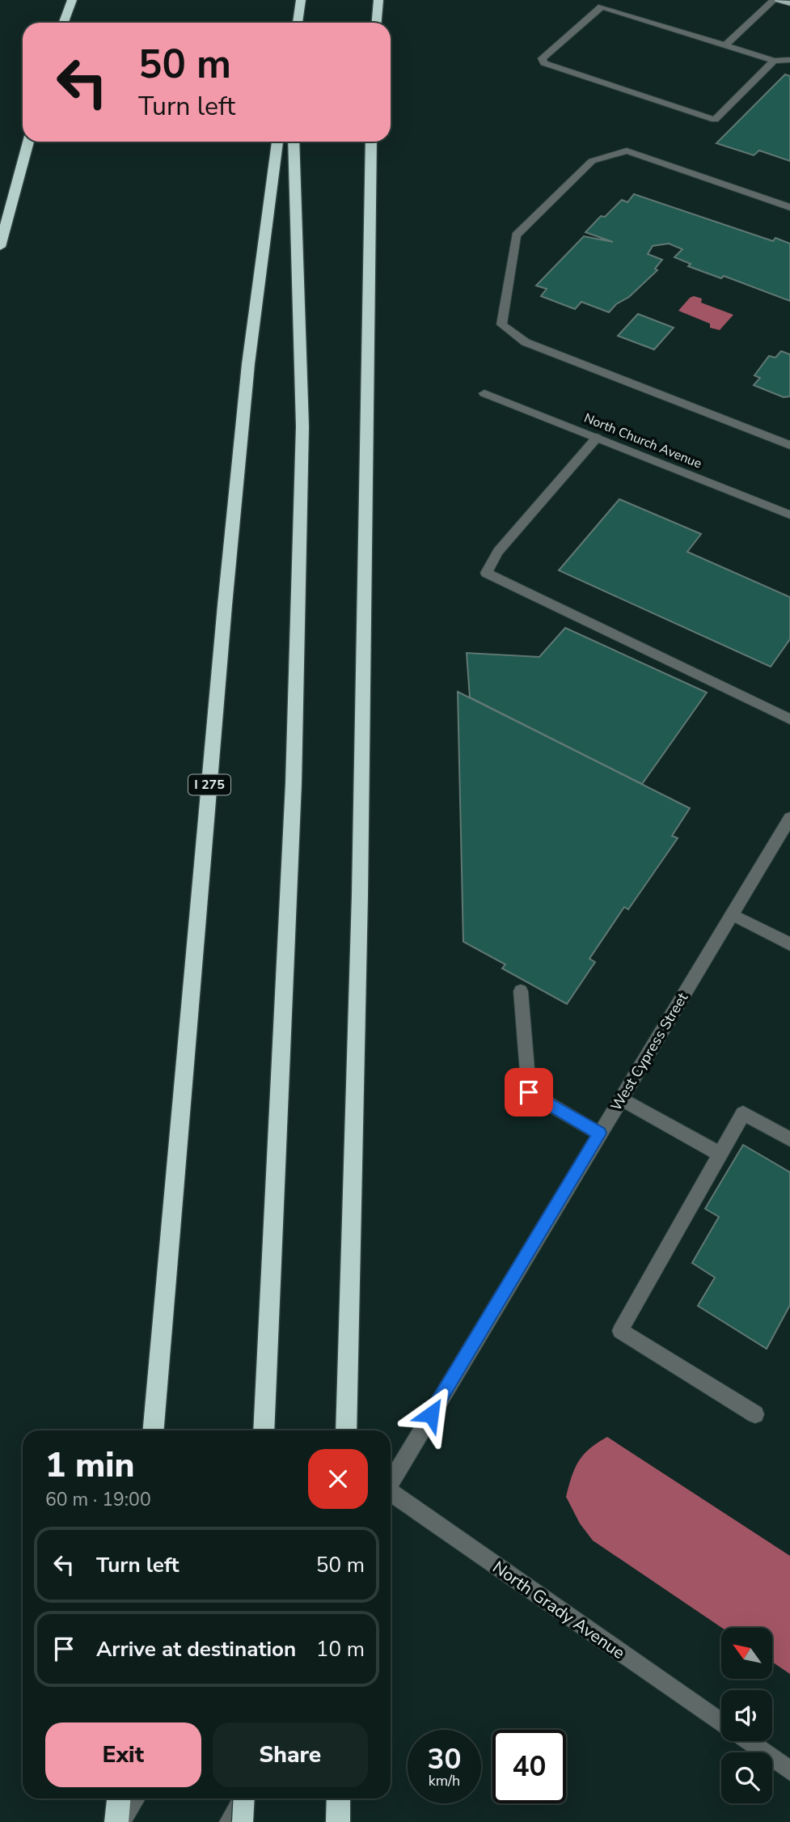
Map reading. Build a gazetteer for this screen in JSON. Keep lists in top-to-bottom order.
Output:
{
  "streets": {
    "highway": ["I 275"],
    "street": ["North Church Avenue", "West Cypress Street", "North Grady Avenue"]
  },
  "north": "top left",
  "page": {
    "turn": ["50 m", "Turn left"],
    "heading": ["1 min", "60 m · 19:00"],
    "list": [
      {
        "name": "Turn left",
        "value": "50 m"
      },
      {
        "name": "Arrive at destination",
        "value": "10 m"
      }
    ],
    "buttons": ["Exit", "Share"],
    "speed": "30 km/h",
    "limit": "40"
  }
}
